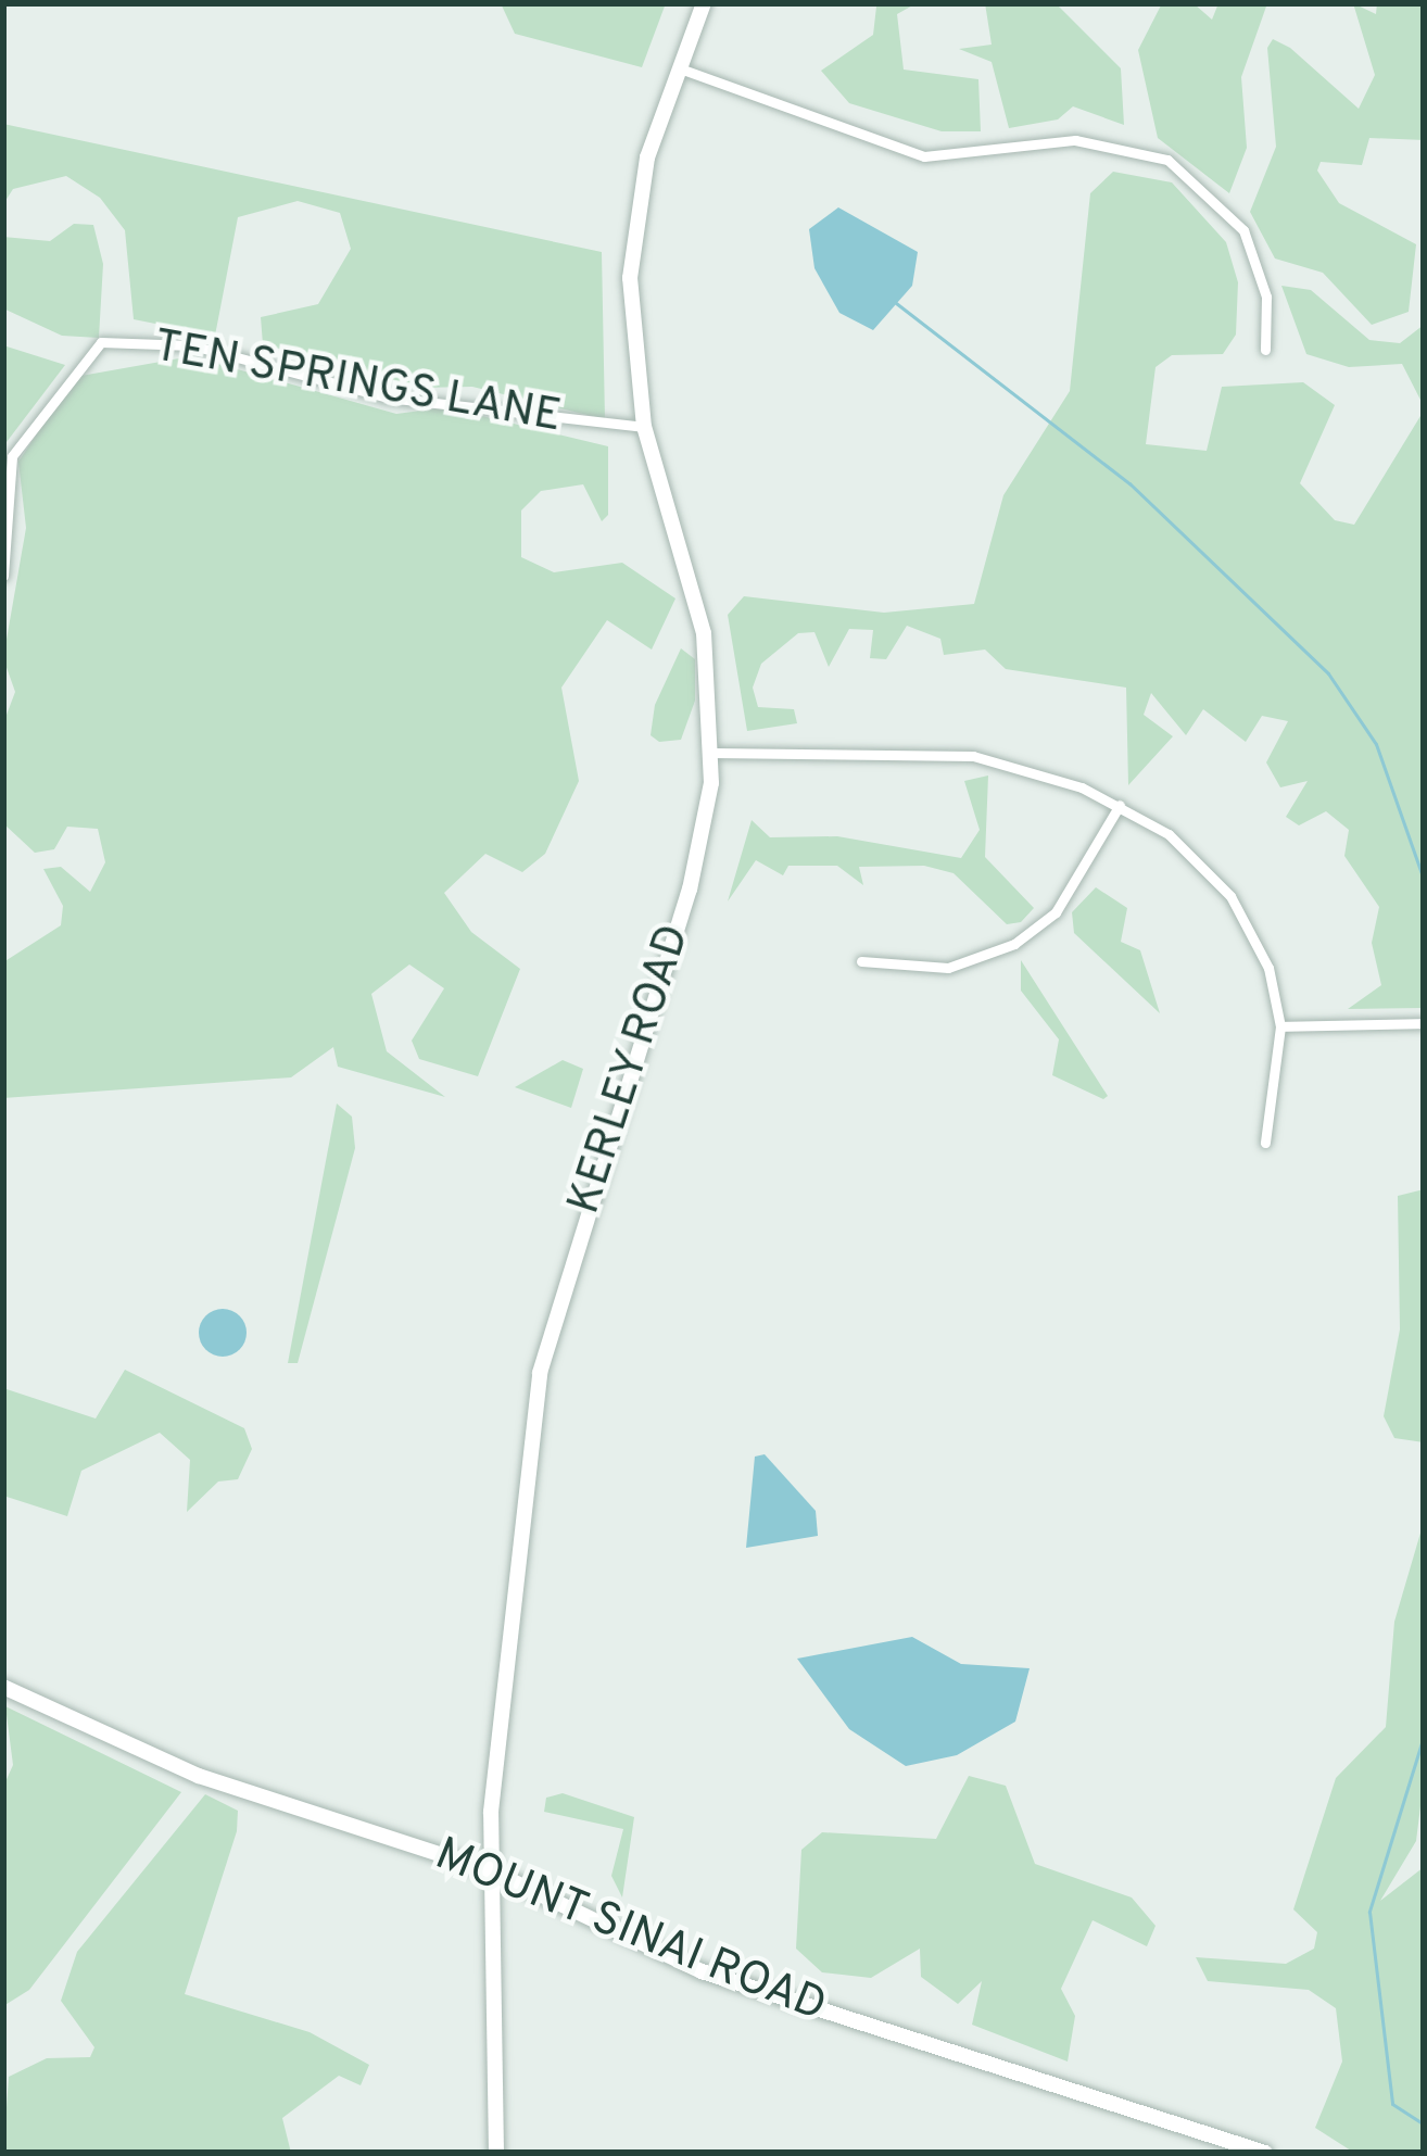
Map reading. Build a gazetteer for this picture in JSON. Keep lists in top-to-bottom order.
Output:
{
  "streets": {
    "street": ["TEN SPRINGS LANE", "KERLEY ROAD", "MOUNT SINAI ROAD"]
  },
  "crossings": [
    ["TEN SPRINGS LANE", "KERLEY ROAD"],
    ["KERLEY ROAD", "MOUNT SINAI ROAD"]
  ]
}
